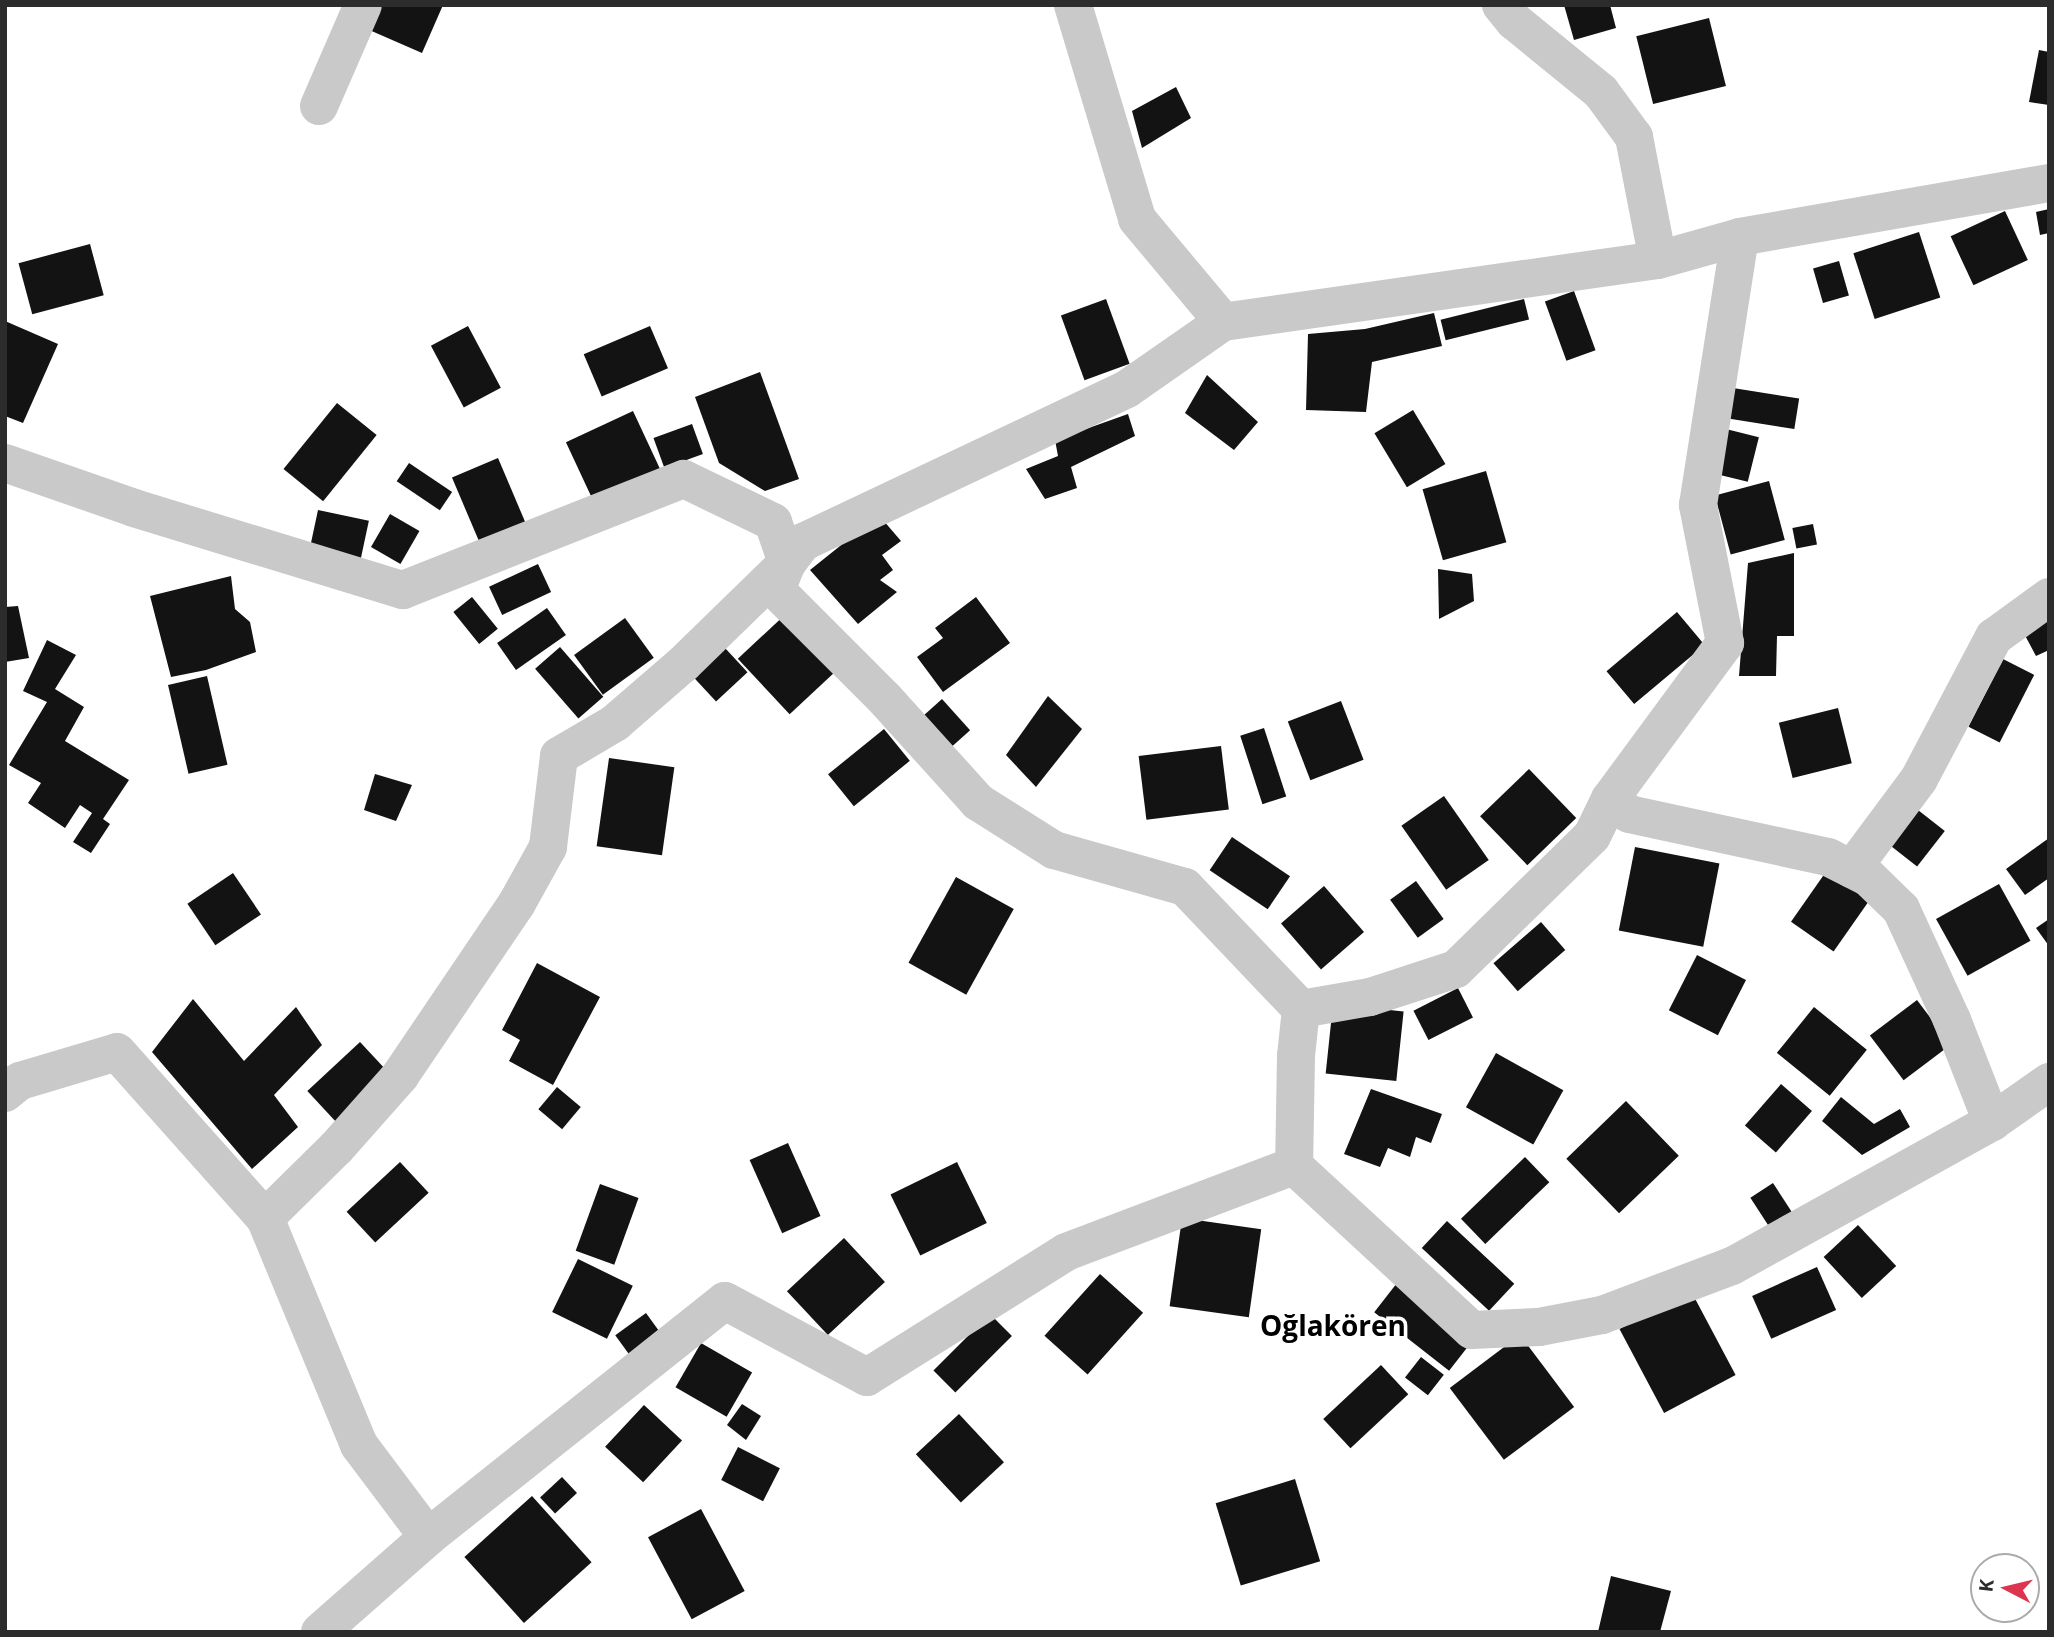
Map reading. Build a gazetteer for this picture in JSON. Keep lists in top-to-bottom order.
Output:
{
  "districts": ["Oğlakören"],
  "north": "left"
}
